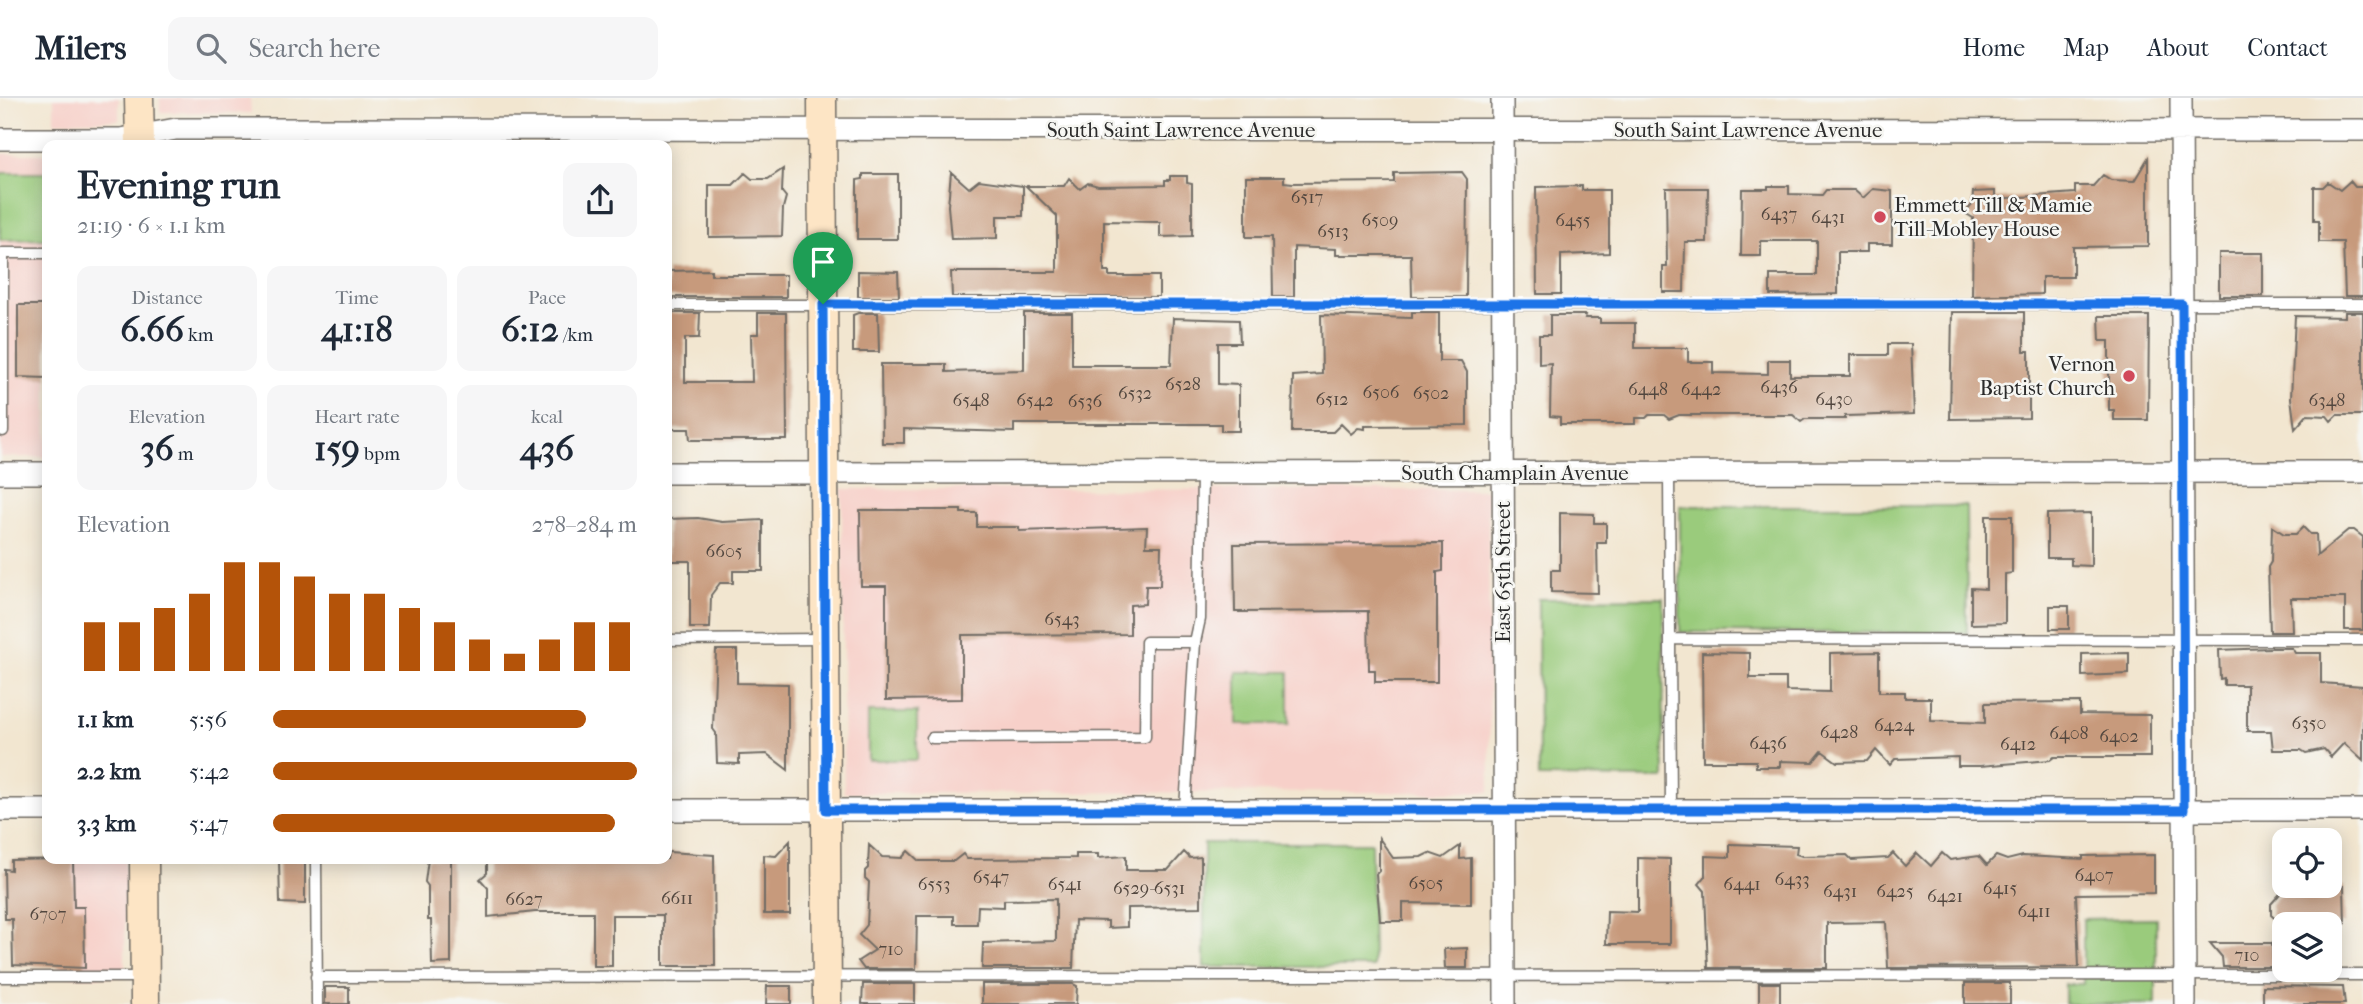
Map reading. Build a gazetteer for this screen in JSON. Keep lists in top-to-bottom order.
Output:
{
  "streets": {
    "street": ["South Saint Lawrence Avenue", "South Champlain Avenue", "East 65th Street"]
  },
  "crossings": [
    ["South Saint Lawrence Avenue", "East 65th Street"],
    ["South Champlain Avenue", "East 65th Street"]
  ],
  "places": ["Emmett Till & Mamie Till-Mobley House", "Vernon Baptist Church"],
  "house_numbers": [
    "6517",
    "6437",
    "6431",
    "6509",
    "6455",
    "6513",
    "6528",
    "6436",
    "6448",
    "6442",
    "6506",
    "6532",
    "6502",
    "6512",
    "6430",
    "6548",
    "6542",
    "6348",
    "6536",
    "6605",
    "6543",
    "6350",
    "6424",
    "6428",
    "6408",
    "6402",
    "6436",
    "6412",
    "6407",
    "6547",
    "6433",
    "6505",
    "6553",
    "6541",
    "6441",
    "6529-6531",
    "6415",
    "6431",
    "6425",
    "6421",
    "6611",
    "6627",
    "6411",
    "6707",
    "710",
    "710"
  ],
  "page": {
    "header": "Milers",
    "search": "Search here",
    "nav": [
      "Home",
      "Map",
      "About",
      "Contact"
    ],
    "heading": ["Evening run", "21:19 · 6 × 1.1 km"],
    "stats": [
      ["Distance", "6.66 km"],
      ["Time", "41:18"],
      ["Pace", "6:12 /km"],
      ["Elevation", "36 m"],
      ["Heart rate", "159 bpm"],
      ["kcal", "436"]
    ],
    "chart": ["Elevation", "278–284 m"],
    "list": [
      {
        "name": "1.1 km",
        "note": "5:56"
      },
      {
        "name": "2.2 km",
        "note": "5:42"
      },
      {
        "name": "3.3 km",
        "note": "5:47"
      }
    ]
  }
}
